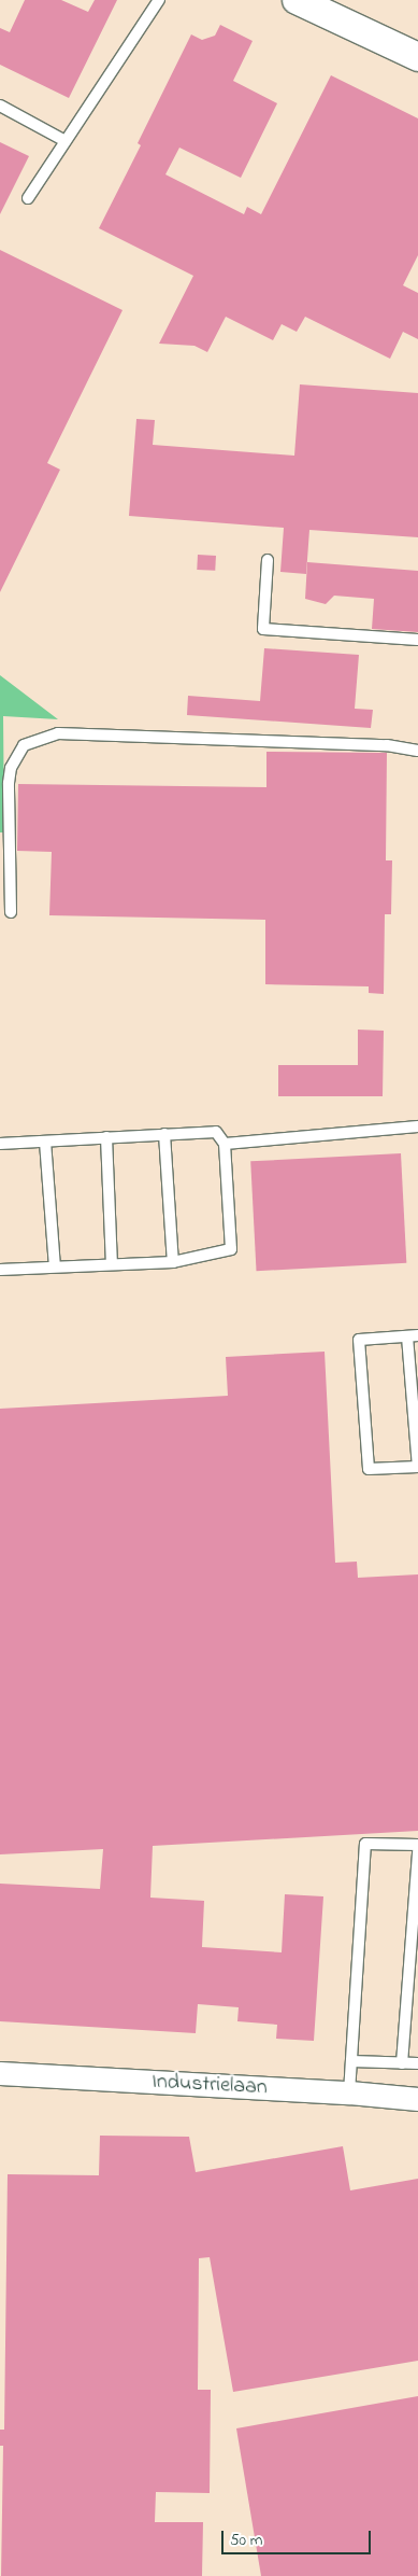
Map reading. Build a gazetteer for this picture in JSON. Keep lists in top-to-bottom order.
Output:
{
  "streets": {
    "street": ["Industrielaan"]
  },
  "scale_bar": "50 m"
}
